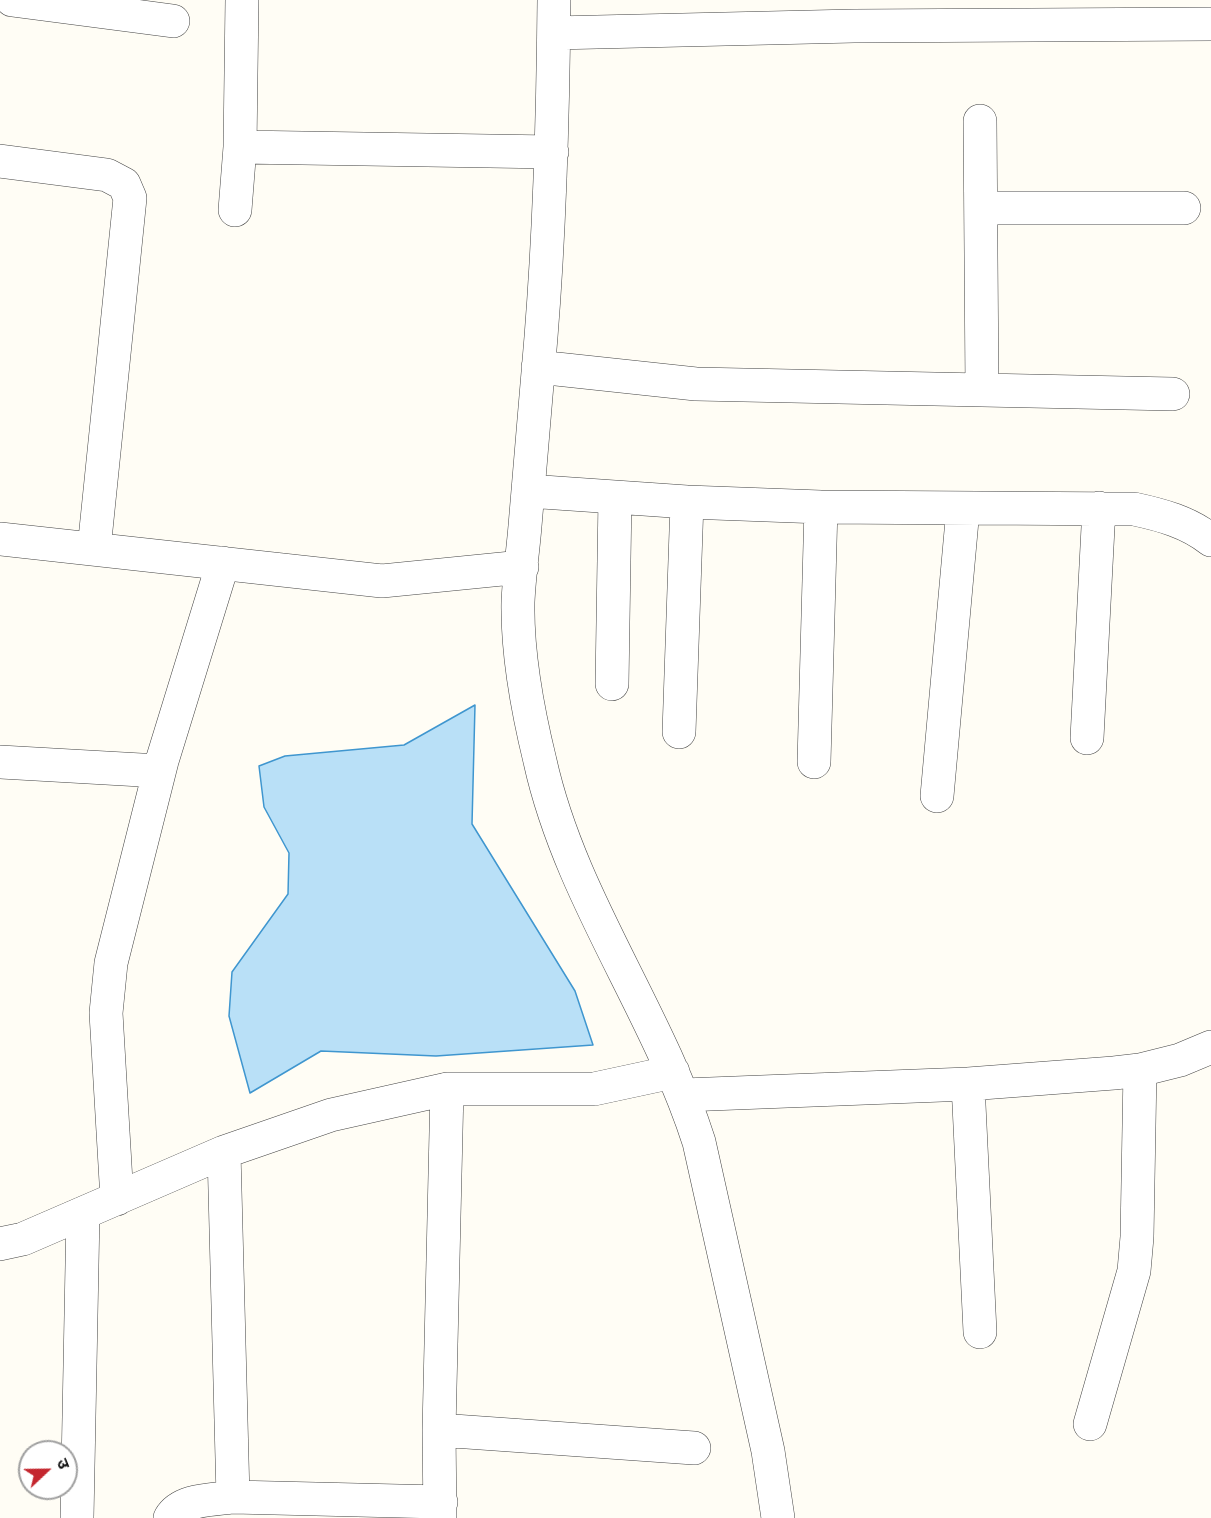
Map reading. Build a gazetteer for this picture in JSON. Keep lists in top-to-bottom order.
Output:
{
  "north": "right"
}
